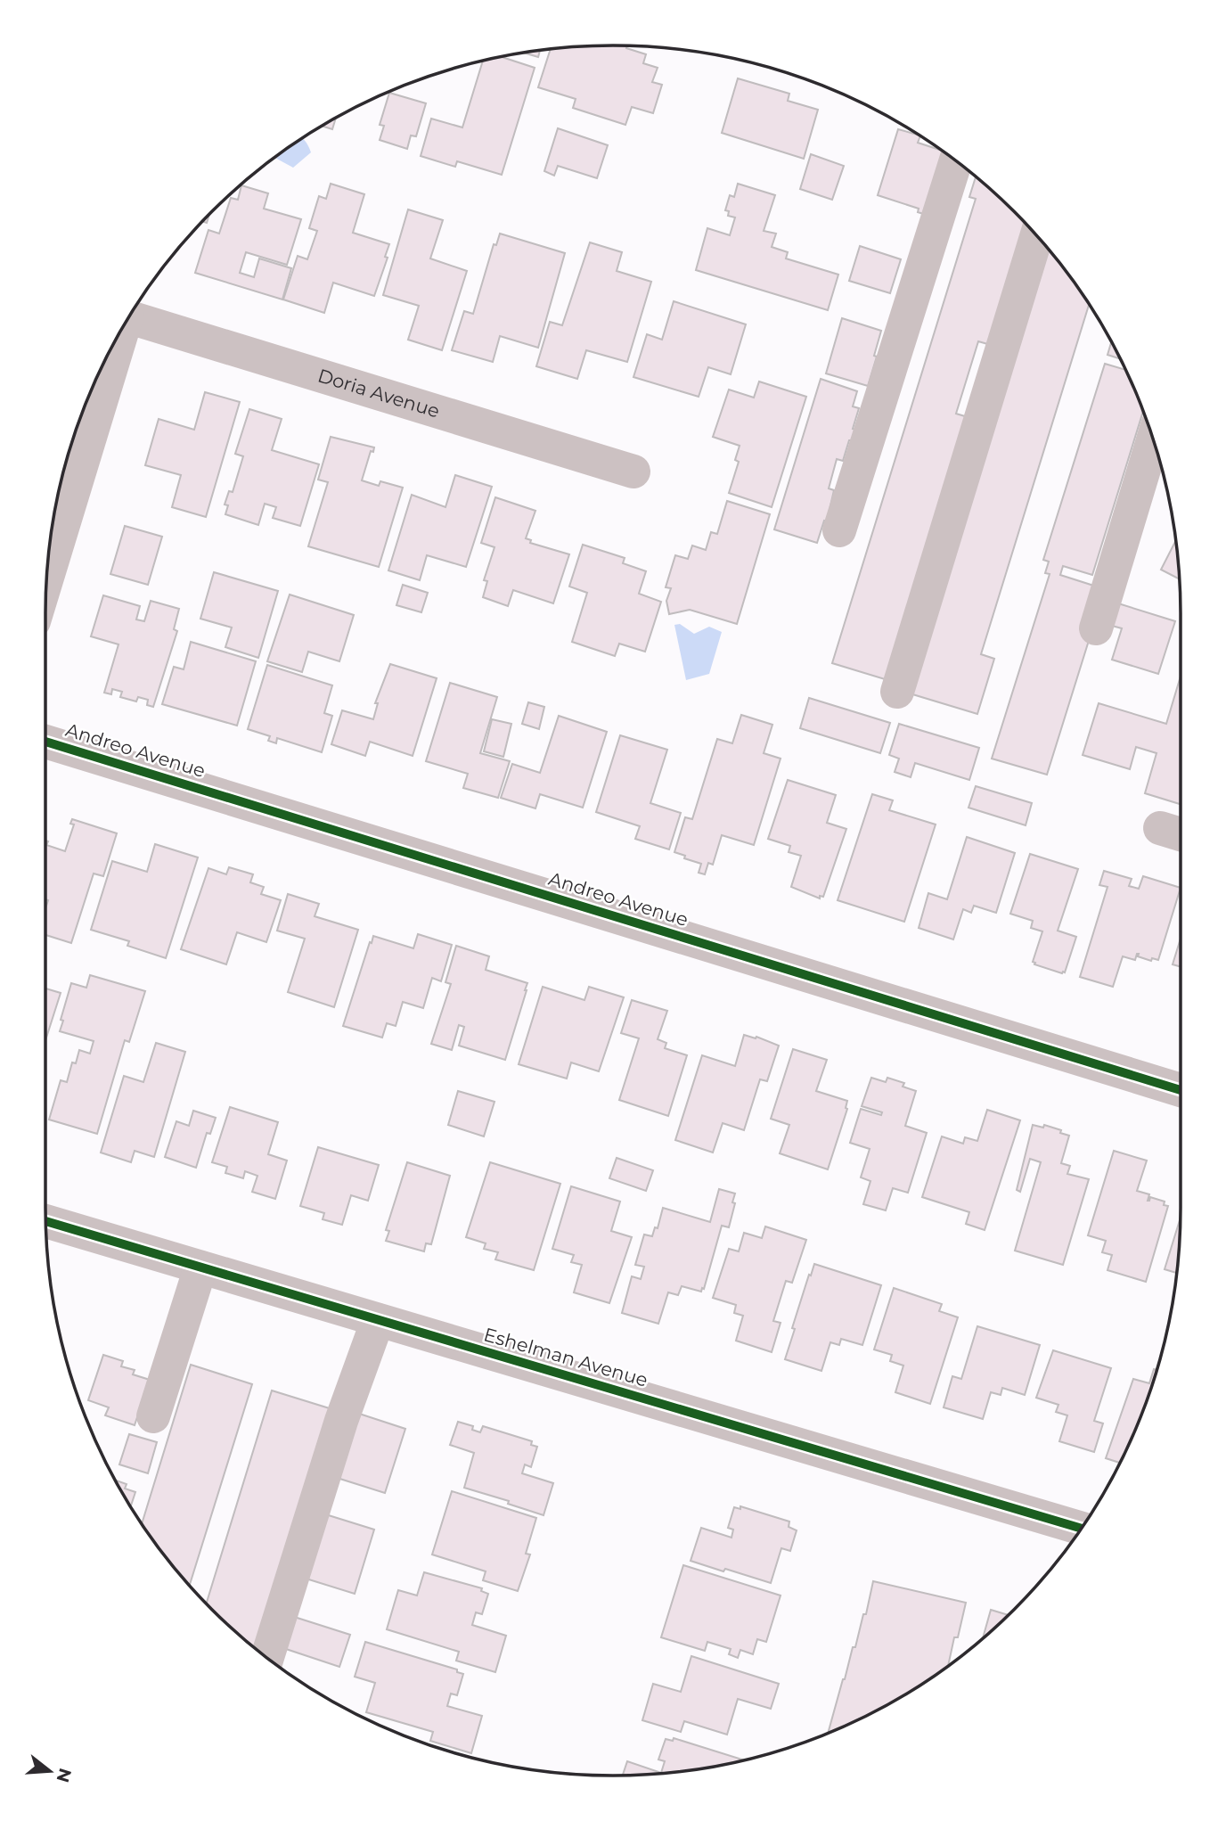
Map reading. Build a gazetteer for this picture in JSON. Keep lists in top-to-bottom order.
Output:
{
  "streets": {
    "street": ["Doria Avenue", "Andreo Avenue", "Eshelman Avenue"]
  },
  "north": "right"
}
